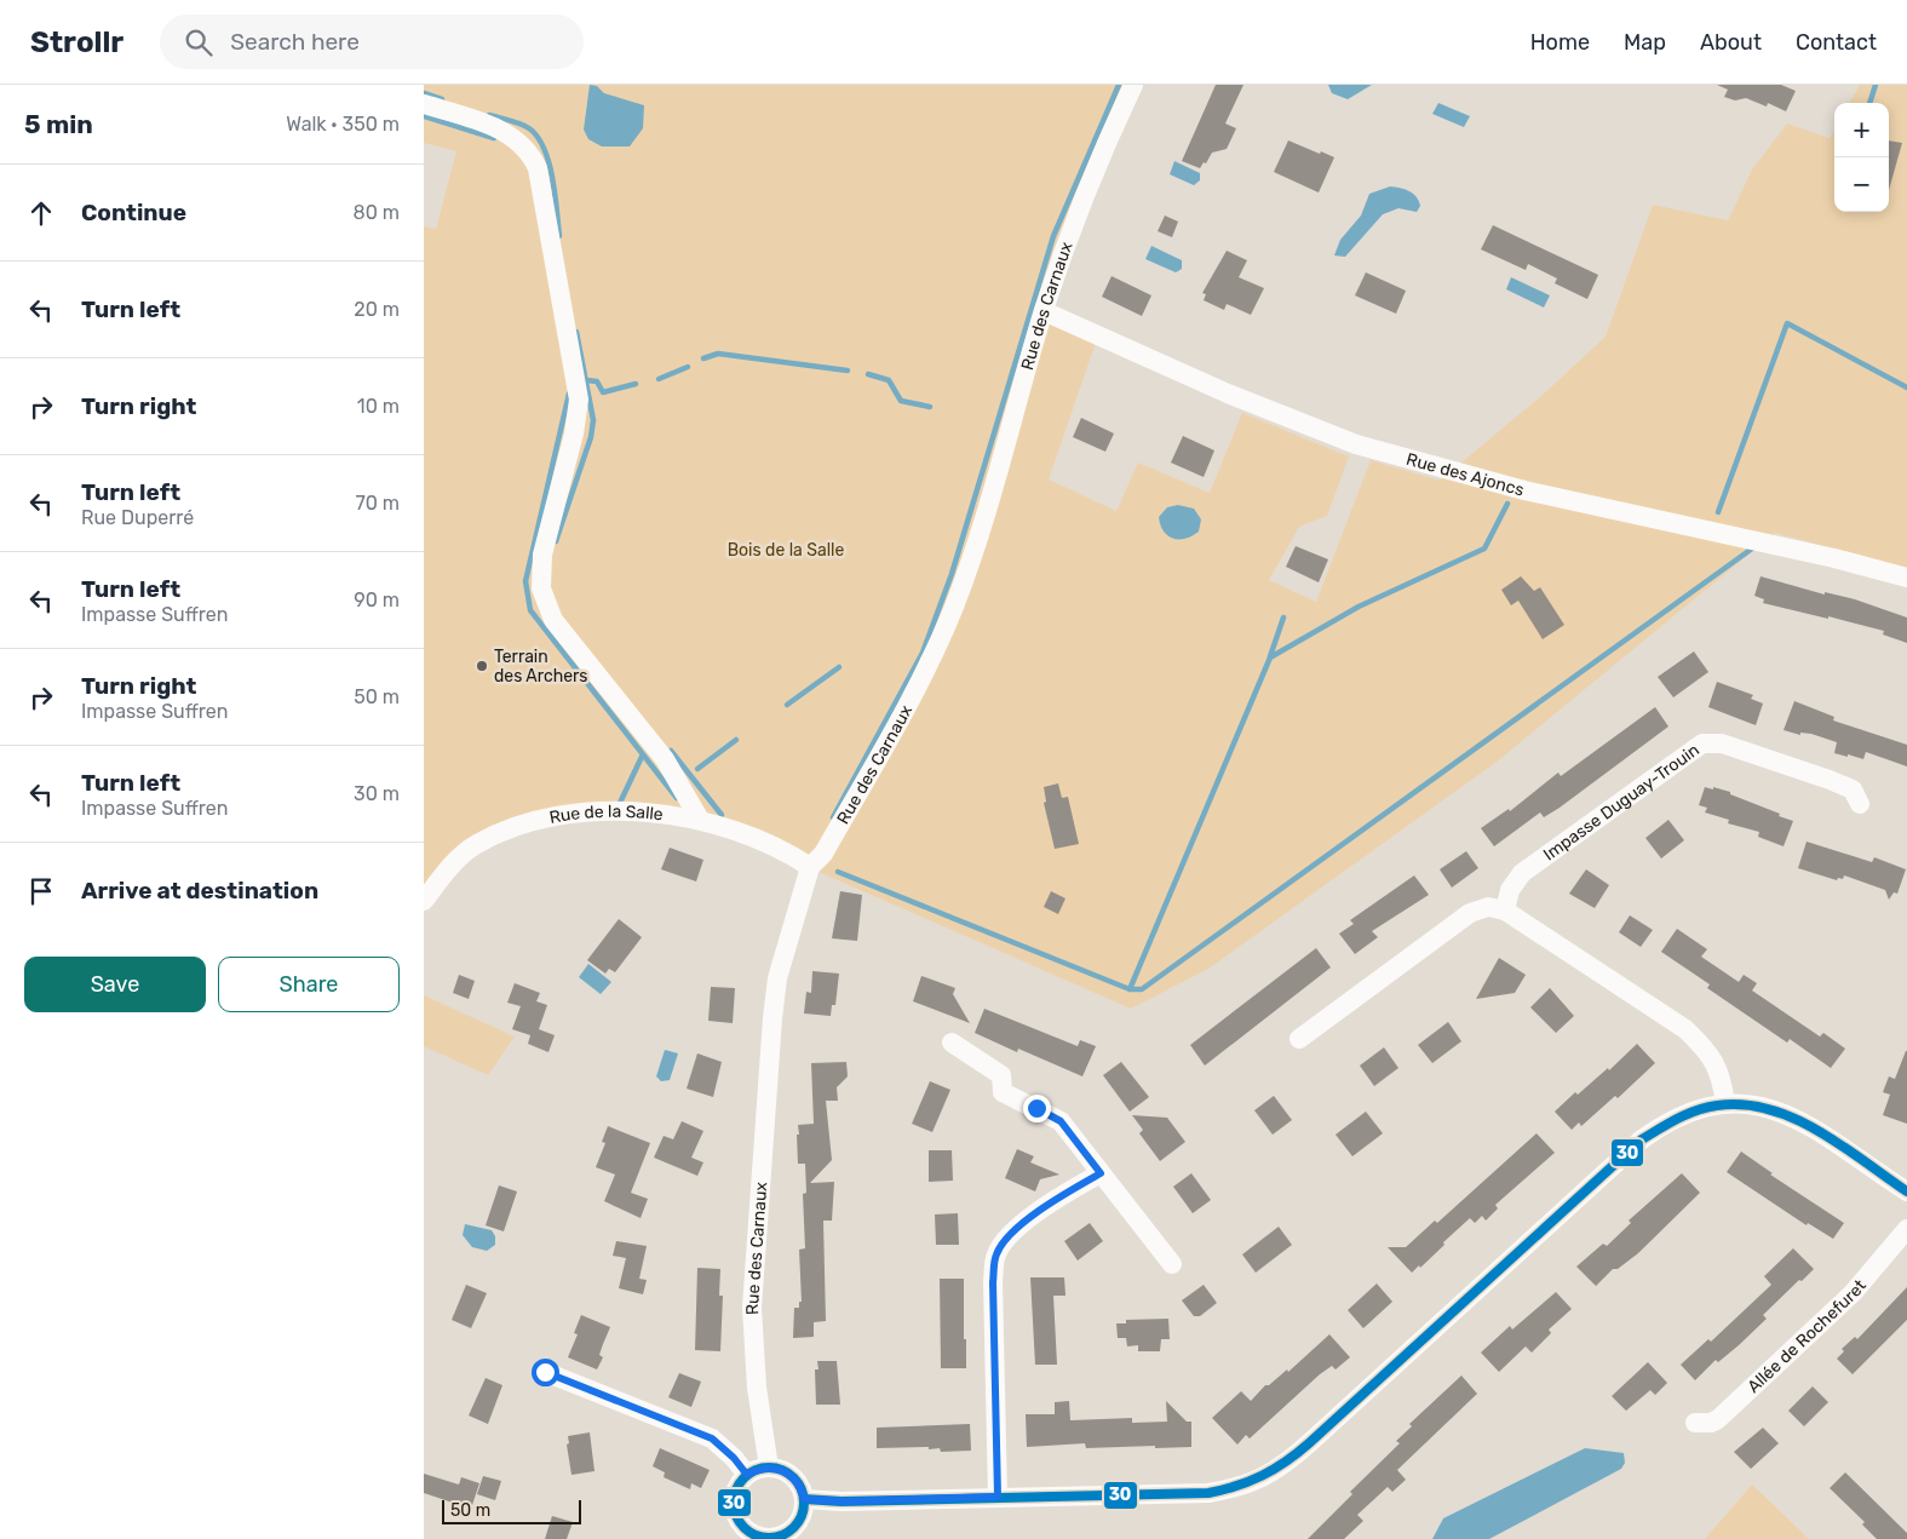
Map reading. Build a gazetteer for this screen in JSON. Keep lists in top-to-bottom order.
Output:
{
  "streets": {
    "street": [
      "Rue des Carnaux",
      "Rue des Ajoncs",
      "Impasse Duguay-Trouin",
      "Rue de la Salle",
      "Allée de Rochefuret"
    ]
  },
  "crossings": [
    ["Rue des Carnaux", "Rue des Ajoncs"],
    ["Rue des Carnaux", "Rue de la Salle"]
  ],
  "parks": ["Bois de la Salle"],
  "places": ["Terrain des Archers"],
  "lines": ["transit line 30"],
  "scale_bar": "50 m",
  "page": {
    "header": "Strollr",
    "search": "Search here",
    "nav": [
      "Home",
      "Map",
      "About",
      "Contact"
    ],
    "heading": ["5 min", "Walk · 350 m"],
    "map_buttons": ["+", "−"],
    "list": [
      ["Continue", "80 m"],
      ["Turn left", "20 m"],
      ["Turn right", "10 m"],
      ["Turn left", "Rue Duperré", "70 m"],
      ["Turn left", "Impasse Suffren", "90 m"],
      ["Turn right", "Impasse Suffren", "50 m"],
      ["Turn left", "Impasse Suffren", "30 m"],
      "Arrive at destination"
    ],
    "buttons": ["Save", "Share"],
    "scale": "50 m"
  }
}
